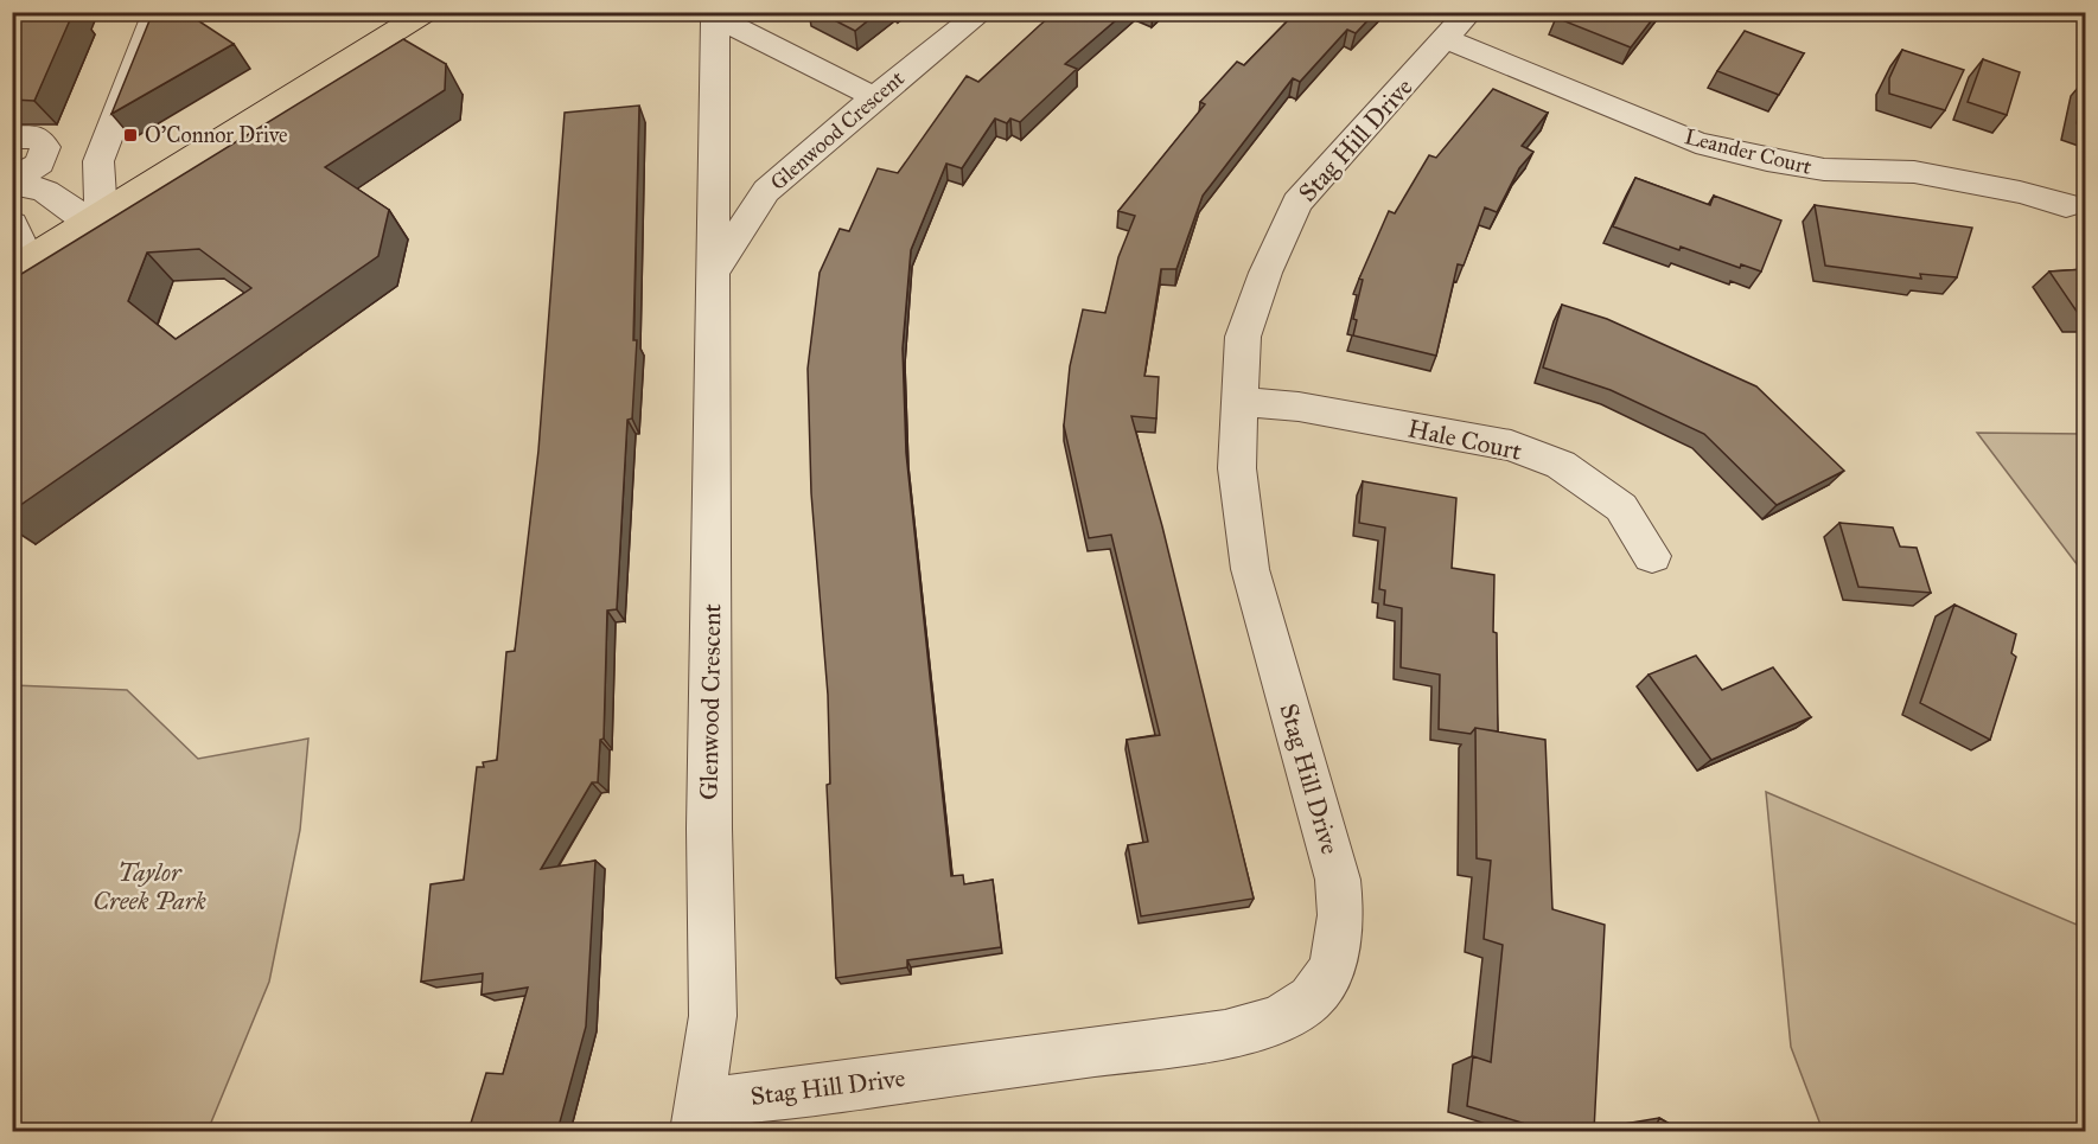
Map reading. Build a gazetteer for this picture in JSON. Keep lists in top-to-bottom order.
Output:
{
  "streets": {
    "street": [
      "Glenwood Crescent",
      "Stag Hill Drive",
      "Leander Court",
      "Hale Court"
    ]
  },
  "crossings": [
    ["Glenwood Crescent", "Stag Hill Drive"],
    ["Stag Hill Drive", "Leander Court"],
    ["Stag Hill Drive", "Hale Court"]
  ],
  "parks": ["Taylor Creek Park"],
  "places": {
    "transit": ["O'Connor Drive"]
  }
}
